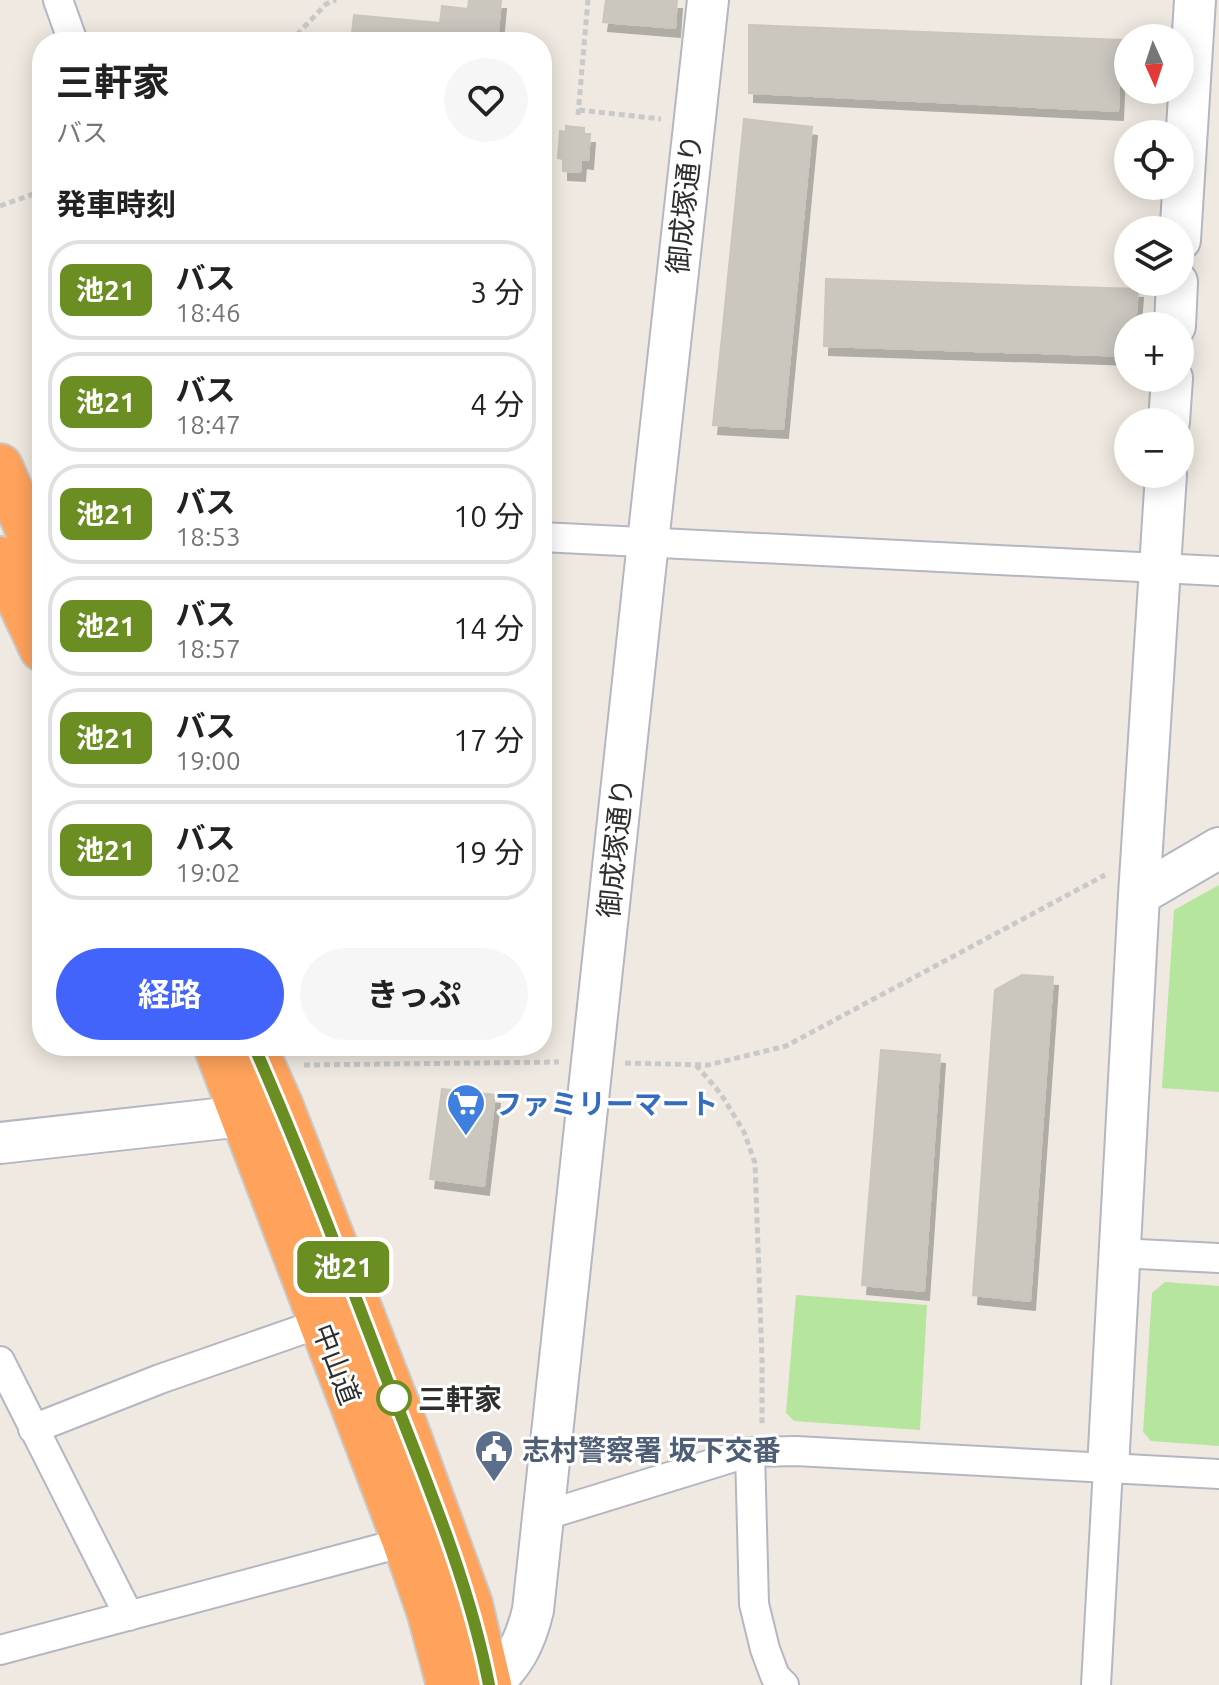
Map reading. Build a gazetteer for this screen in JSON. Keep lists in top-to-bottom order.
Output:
{
  "streets": {
    "highway": ["中山道"],
    "street": ["御成塚通り"]
  },
  "crossings": [
    ["御成塚通り", "中山道"]
  ],
  "places": {
    "supermarket": ["ファミリーマート"],
    "other": ["三軒家"],
    "public building": ["志村警察署 坂下交番"]
  },
  "lines": ["bus line 池21"],
  "north": "bottom",
  "page": {
    "on_map": "池21",
    "map_buttons": ["+", "−"],
    "heading": [
      ["三軒家", "バス"],
      "発車時刻"
    ],
    "list": [
      {
        "mark": "池21",
        "name": "バス",
        "note": "18:46",
        "value": "3 分"
      },
      {
        "mark": "池21",
        "name": "バス",
        "note": "18:47",
        "value": "4 分"
      },
      {
        "mark": "池21",
        "name": "バス",
        "note": "18:53",
        "value": "10 分"
      },
      {
        "mark": "池21",
        "name": "バス",
        "note": "18:57",
        "value": "14 分"
      },
      {
        "mark": "池21",
        "name": "バス",
        "note": "19:00",
        "value": "17 分"
      },
      {
        "mark": "池21",
        "name": "バス",
        "note": "19:02",
        "value": "19 分"
      }
    ],
    "buttons": ["経路", "きっぷ"]
  }
}
